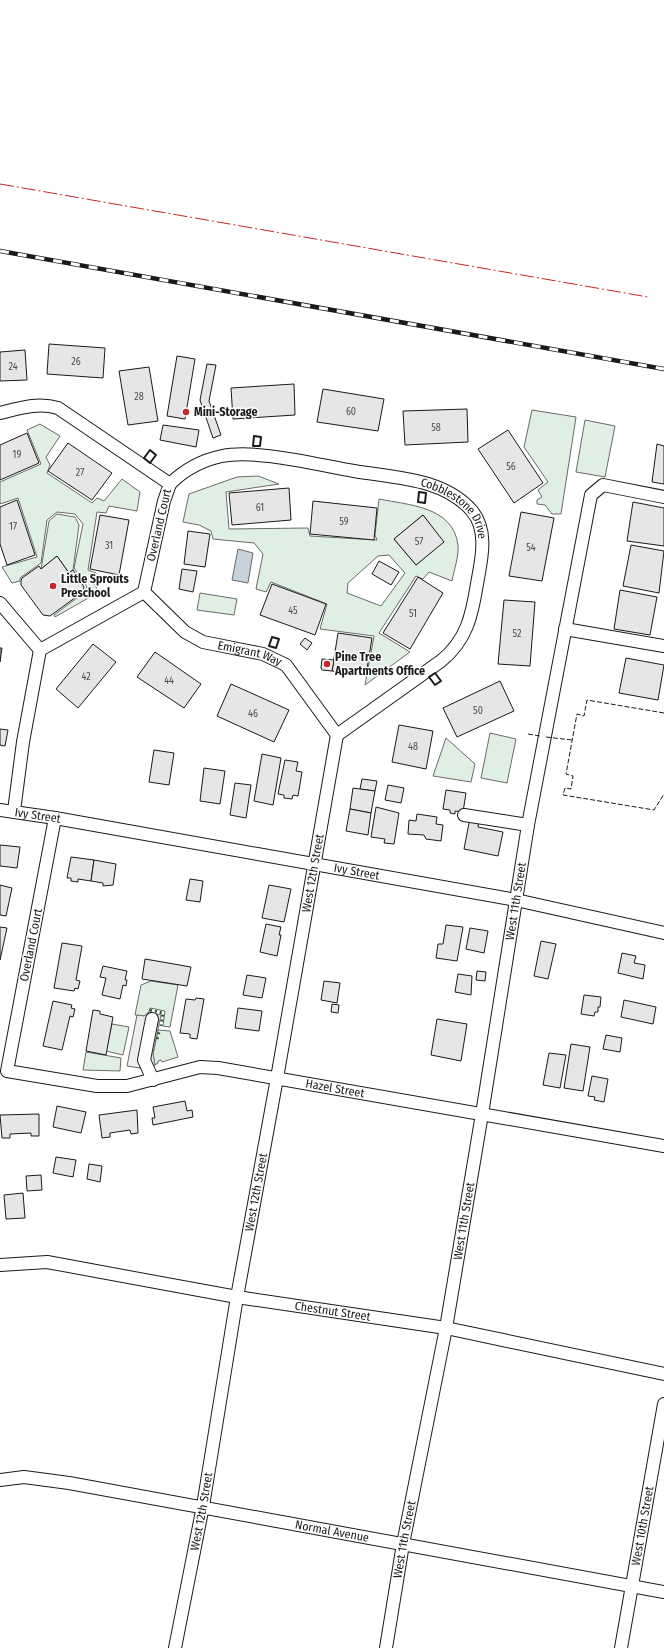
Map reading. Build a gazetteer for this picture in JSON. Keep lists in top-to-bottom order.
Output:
{
  "streets": {
    "street": [
      "Cobblestone Drive",
      "Overland Court",
      "Emigrant Way",
      "Ivy Street",
      "West 12th Street",
      "West 11th Street",
      "Hazel Street",
      "Chestnut Street",
      "West 10th Street",
      "Normal Avenue"
    ]
  },
  "crossings": [
    ["Cobblestone Drive", "Overland Court"],
    ["Cobblestone Drive", "Emigrant Way"],
    ["Cobblestone Drive", "West 12th Street"],
    ["Overland Court", "Emigrant Way"],
    ["Overland Court", "Ivy Street"],
    ["Overland Court", "Hazel Street"],
    ["Emigrant Way", "West 12th Street"],
    ["Ivy Street", "West 12th Street"],
    ["Ivy Street", "West 11th Street"],
    ["West 12th Street", "Hazel Street"],
    ["West 12th Street", "Chestnut Street"],
    ["West 12th Street", "Normal Avenue"],
    ["West 11th Street", "Hazel Street"],
    ["West 11th Street", "Chestnut Street"],
    ["West 11th Street", "Normal Avenue"],
    ["West 10th Street", "Normal Avenue"]
  ],
  "places": ["Mini-Storage", "Little Sprouts Preschool", "Pine Tree Apartments Office"],
  "house_numbers": [
    "26",
    "24",
    "28",
    "60",
    "58",
    "19",
    "56",
    "27",
    "61",
    "59",
    "17",
    "57",
    "31",
    "54",
    "45",
    "51",
    "52",
    "42",
    "44",
    "50",
    "46",
    "48"
  ]
}
